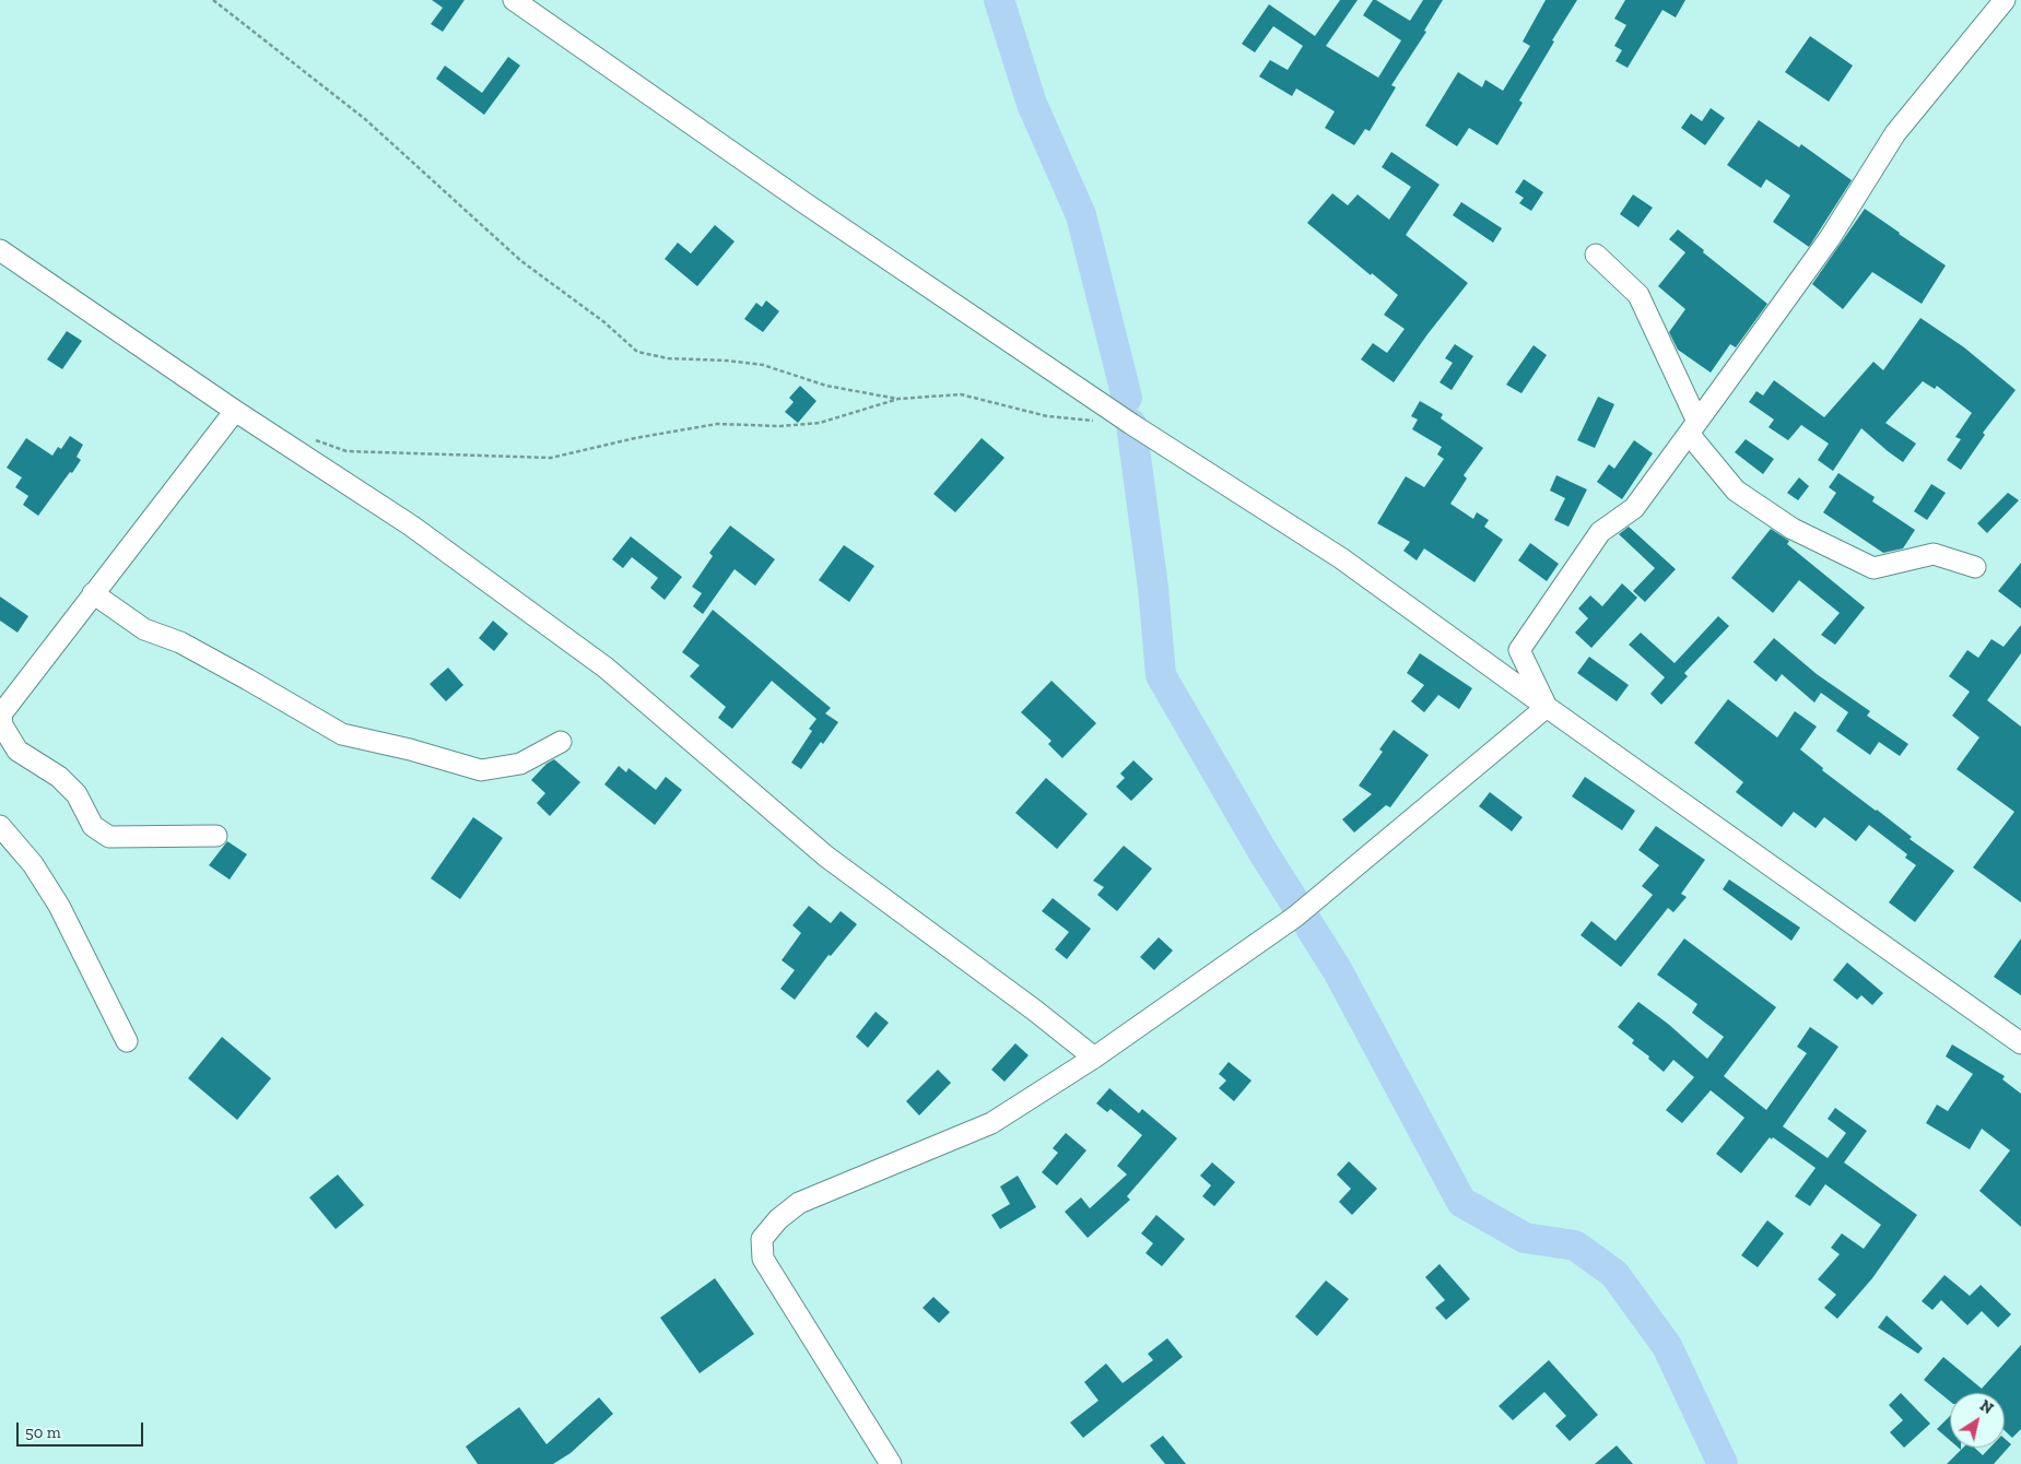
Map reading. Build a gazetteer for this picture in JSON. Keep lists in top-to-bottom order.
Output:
{
  "scale_bar": "50 m",
  "north": "top right"
}
